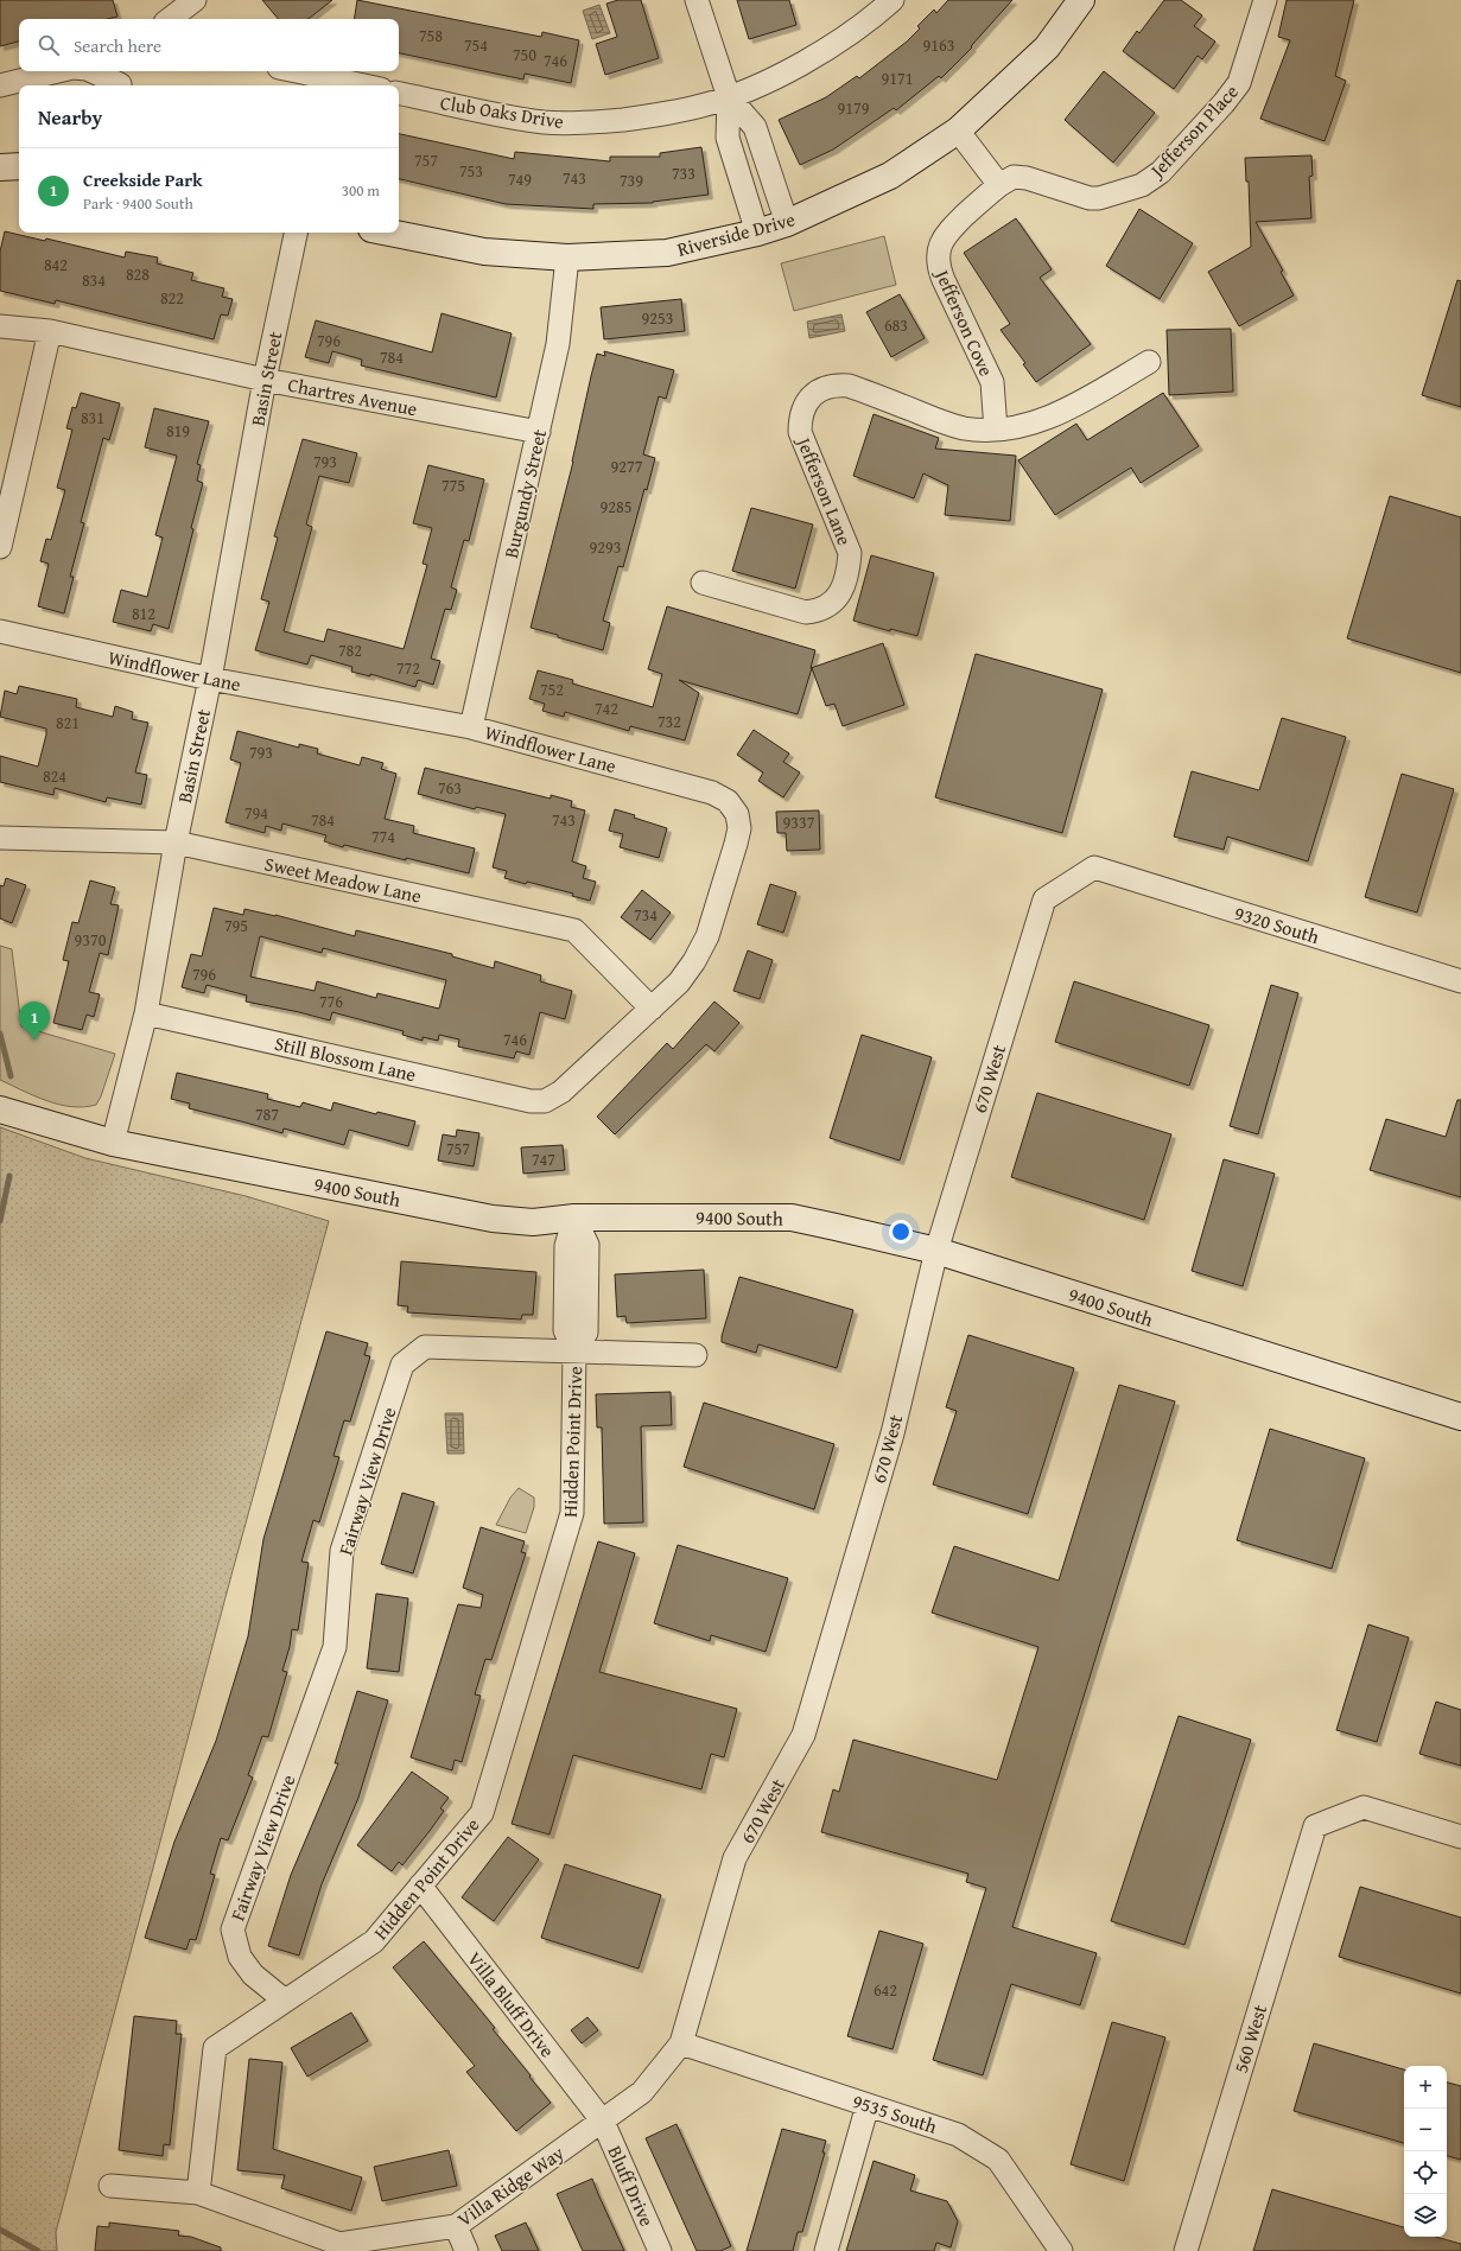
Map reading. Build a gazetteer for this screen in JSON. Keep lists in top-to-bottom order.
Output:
{
  "streets": {
    "street": [
      "Club Oaks Drive",
      "Jefferson Place",
      "Riverside Drive",
      "Jefferson Cove",
      "Basin Street",
      "Chartres Avenue",
      "Jefferson Lane",
      "Burgundy Street",
      "Windflower Lane",
      "Sweet Meadow Lane",
      "9320 South",
      "Still Blossom Lane",
      "670 West",
      "9400 South",
      "Hidden Point Drive",
      "Fairway View Drive",
      "Villa Bluff Drive",
      "560 West",
      "9535 South",
      "Villa Ridge Way",
      "Bluff Drive"
    ]
  },
  "crossings": [
    ["Jefferson Place", "Jefferson Cove"],
    ["Riverside Drive", "Burgundy Street"],
    ["Jefferson Cove", "Jefferson Lane"],
    ["Basin Street", "Chartres Avenue"],
    ["Basin Street", "Windflower Lane"],
    ["Basin Street", "Sweet Meadow Lane"],
    ["Basin Street", "Still Blossom Lane"],
    ["Basin Street", "9400 South"],
    ["Chartres Avenue", "Burgundy Street"],
    ["Burgundy Street", "Windflower Lane"],
    ["Windflower Lane", "Sweet Meadow Lane"],
    ["Windflower Lane", "Still Blossom Lane"],
    ["9320 South", "670 West"],
    ["670 West", "9400 South"],
    ["670 West", "9535 South"],
    ["670 West", "Villa Ridge Way"],
    ["9400 South", "Hidden Point Drive"],
    ["Hidden Point Drive", "Fairway View Drive"],
    ["Hidden Point Drive", "Villa Bluff Drive"],
    ["Hidden Point Drive", "Villa Ridge Way"],
    ["Villa Bluff Drive", "Villa Ridge Way"],
    ["Villa Bluff Drive", "Bluff Drive"],
    ["9535 South", "Villa Ridge Way"],
    ["Villa Ridge Way", "Bluff Drive"]
  ],
  "house_numbers": [
    "758",
    "754",
    "9163",
    "750",
    "746",
    "9171",
    "9179",
    "757",
    "753",
    "733",
    "743",
    "749",
    "739",
    "842",
    "828",
    "834",
    "822",
    "9253",
    "683",
    "796",
    "784",
    "831",
    "819",
    "793",
    "9277",
    "775",
    "9285",
    "9293",
    "812",
    "782",
    "772",
    "752",
    "742",
    "732",
    "821",
    "793",
    "824",
    "763",
    "794",
    "784",
    "743",
    "9337",
    "774",
    "734",
    "795",
    "9370",
    "796",
    "776",
    "746",
    "787",
    "757",
    "747",
    "642"
  ],
  "page": {
    "search": "Search here",
    "heading": "Nearby",
    "list": [
      {
        "mark": "1",
        "name": "Creekside Park",
        "note": "Park · 9400 South",
        "value": "300 m"
      }
    ],
    "pins": "1",
    "map_buttons": ["+", "−"]
  }
}
